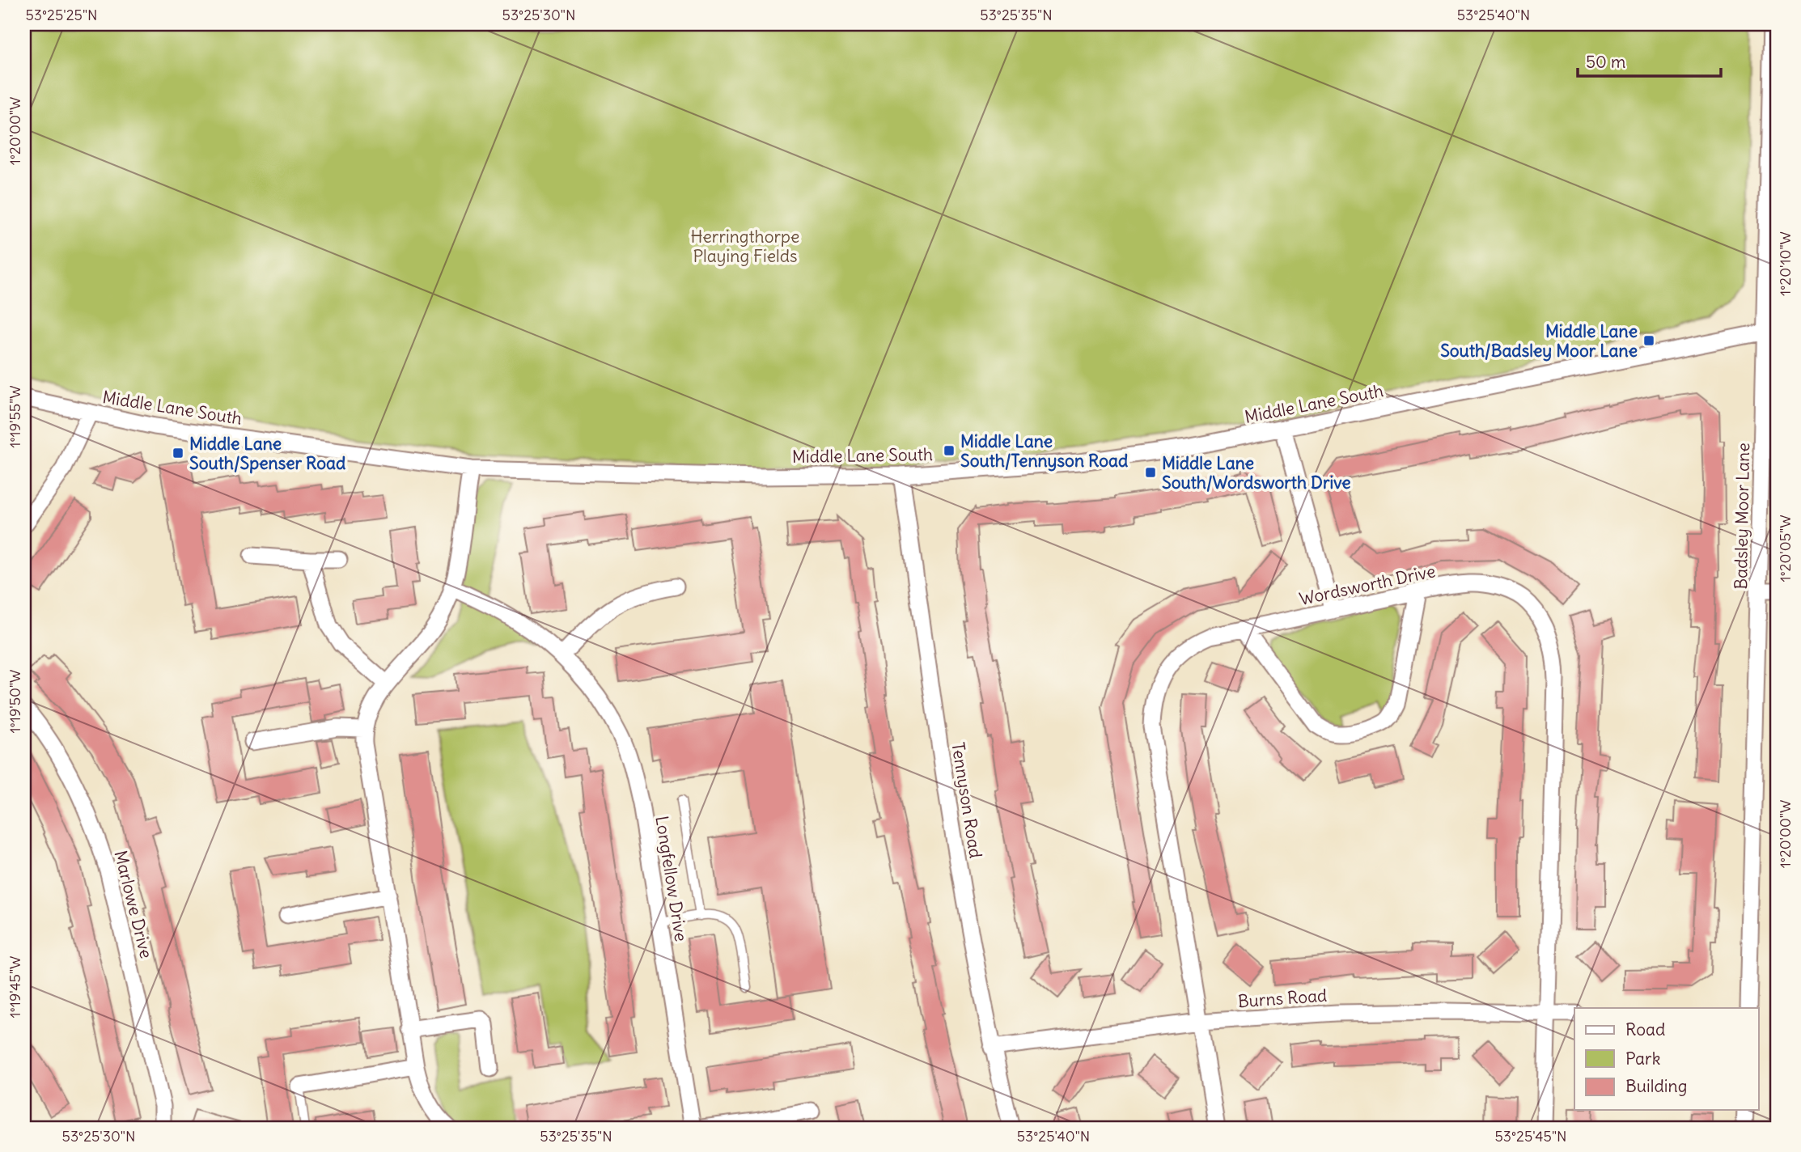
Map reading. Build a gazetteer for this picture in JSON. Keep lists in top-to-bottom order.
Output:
{
  "streets": {
    "street": [
      "Middle Lane South",
      "Badsley Moor Lane",
      "Wordsworth Drive",
      "Tennyson Road",
      "Longfellow Drive",
      "Marlowe Drive",
      "Burns Road"
    ]
  },
  "crossings": [
    ["Middle Lane South", "Badsley Moor Lane"],
    ["Middle Lane South", "Tennyson Road"],
    ["Wordsworth Drive", "Burns Road"],
    ["Tennyson Road", "Burns Road"]
  ],
  "parks": ["Herringthorpe Playing Fields"],
  "places": {
    "transit": [
      "Middle Lane South/Badsley Moor Lane",
      "Middle Lane South/Tennyson Road",
      "Middle Lane South/Spenser Road",
      "Middle Lane South/Wordsworth Drive"
    ]
  },
  "legend": ["Road", "Park", "Building"],
  "scale_bar": "50 m",
  "coordinates": [
    "53°25'25\"N",
    "53°25'30\"N",
    "53°25'35\"N",
    "53°25'40\"N",
    "1°20'00\"W",
    "1°20'10\"W",
    "1°19'55\"W",
    "1°20'05\"W",
    "1°19'50\"W",
    "1°19'45\"W",
    "53°25'45\"N"
  ]
}
